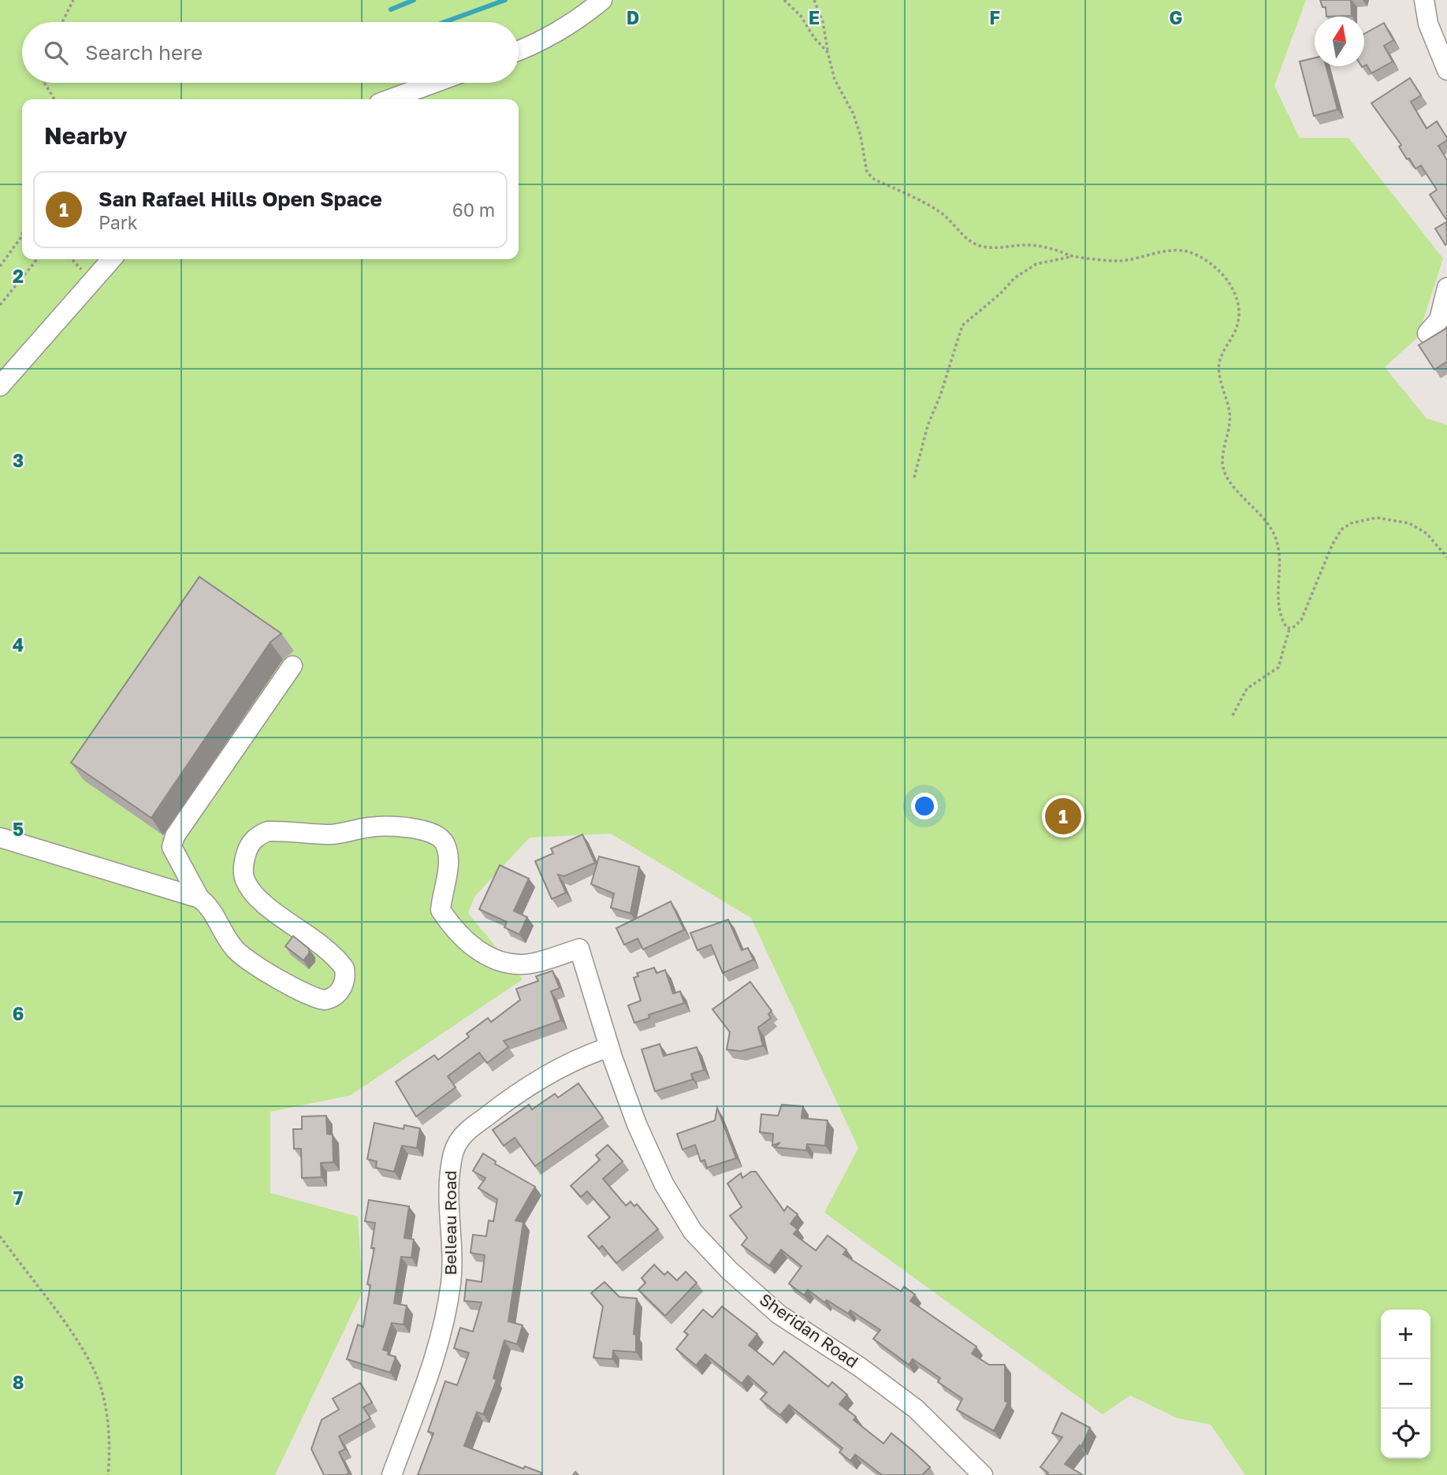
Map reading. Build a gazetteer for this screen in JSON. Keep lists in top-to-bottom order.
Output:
{
  "streets": {
    "street": ["Belleau Road", "Sheridan Road"]
  },
  "crossings": [
    ["Belleau Road", "Sheridan Road"]
  ],
  "north": "top",
  "page": {
    "search": "Search here",
    "heading": "Nearby",
    "list": [
      {
        "mark": "1",
        "name": "San Rafael Hills Open Space",
        "note": "Park",
        "value": "60 m"
      }
    ],
    "pins": "1",
    "map_buttons": ["+", "−"]
  },
  "grid": {
    "columns": [
      "D",
      "E",
      "F",
      "G"
    ],
    "rows": [
      "2",
      "3",
      "4",
      "5",
      "6",
      "7",
      "8"
    ]
  }
}
